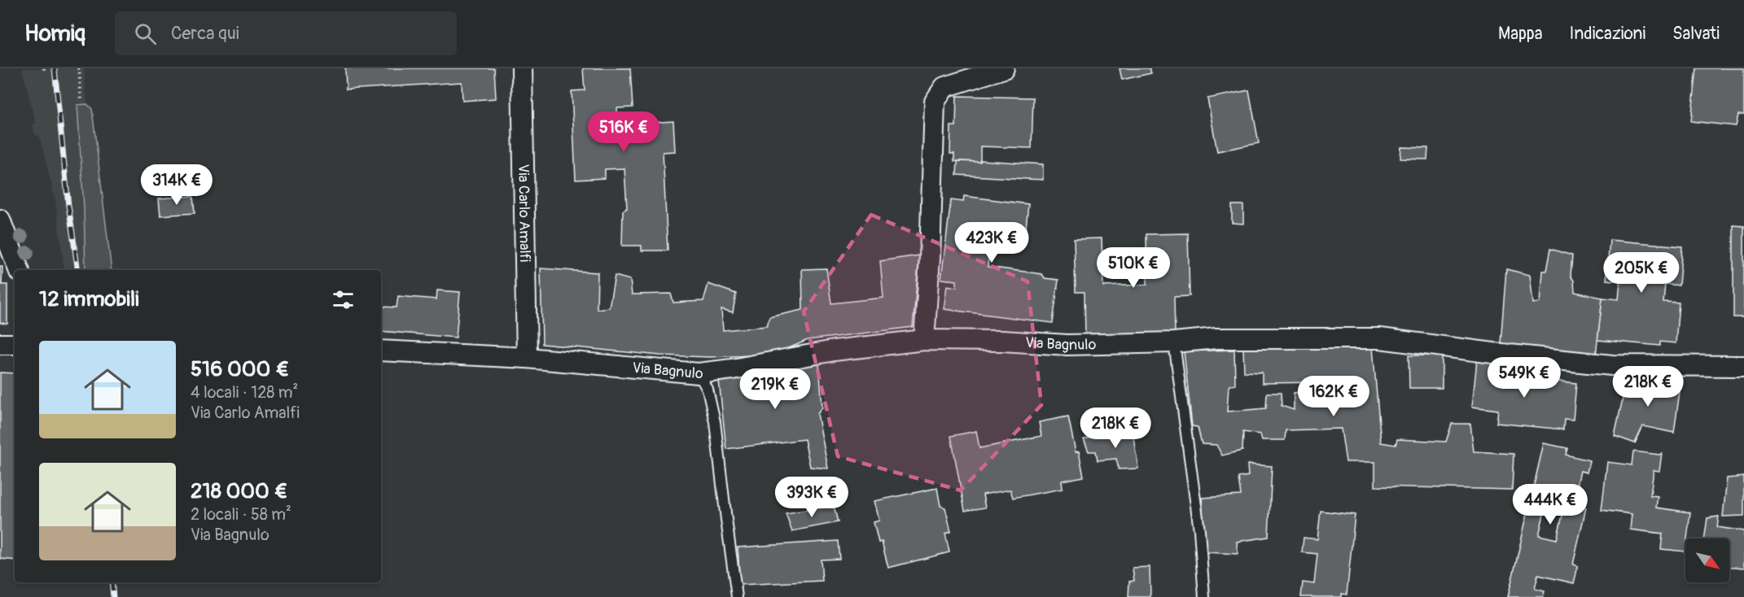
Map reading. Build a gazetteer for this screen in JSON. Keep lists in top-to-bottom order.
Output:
{
  "streets": {
    "street": ["Via Carlo Amalfi", "Via Bagnulo"]
  },
  "crossings": [
    ["Via Carlo Amalfi", "Via Bagnulo"]
  ],
  "north": "bottom right",
  "page": {
    "header": "Homiq",
    "search": "Cerca qui",
    "nav": ["Mappa", "Indicazioni", "Salvati"],
    "price": [
      "516K €",
      "314K €",
      "423K €",
      "510K €",
      "205K €",
      "549K €",
      "218K €",
      "219K €",
      "162K €",
      "218K €",
      "393K €",
      "444K €"
    ],
    "heading": "12 immobili",
    "list": [
      {
        "name": "516 000 €",
        "note": "4 locali · 128 m² · Via Carlo Amalfi"
      },
      {
        "name": "218 000 €",
        "note": "2 locali · 58 m² · Via Bagnulo"
      }
    ]
  }
}
